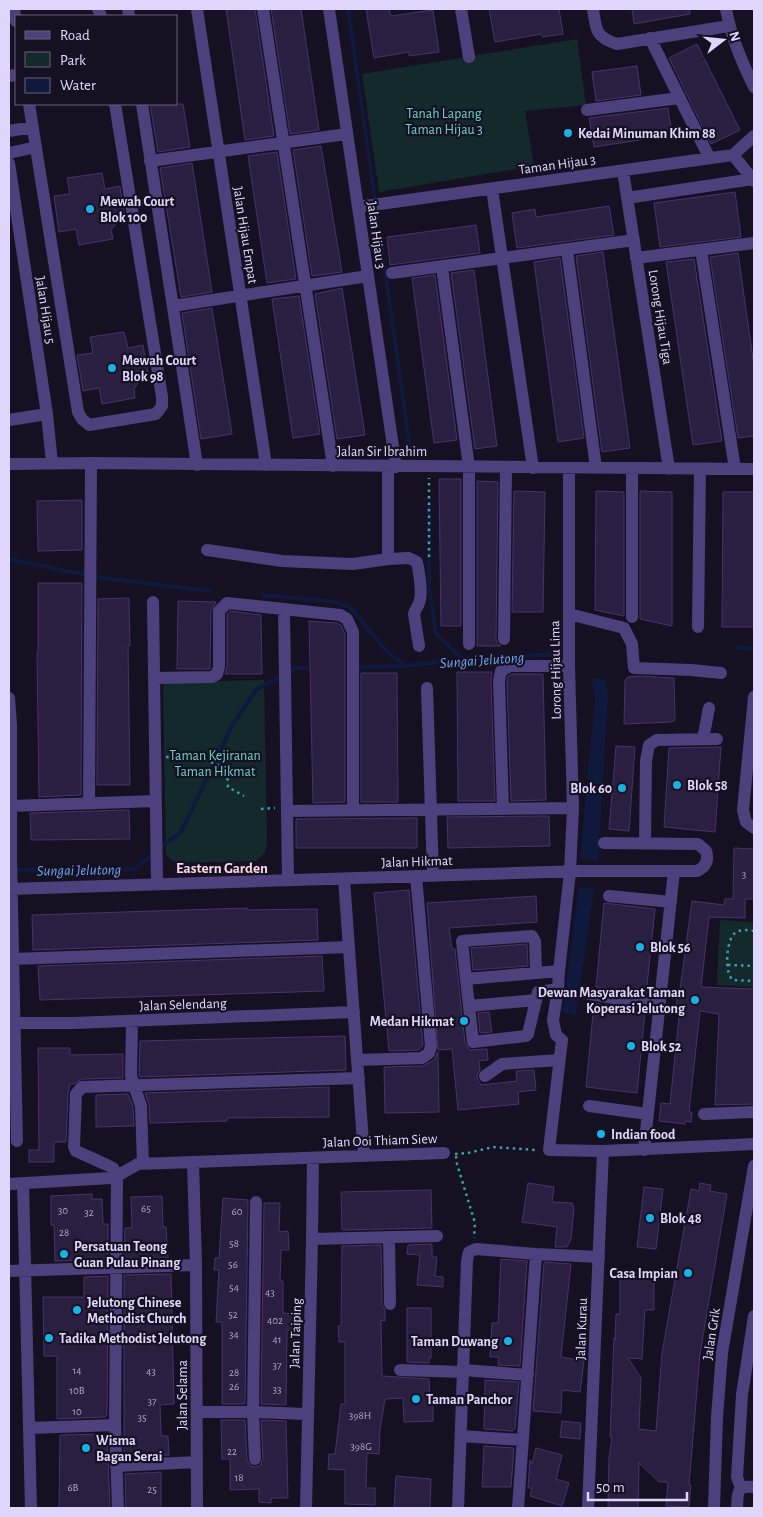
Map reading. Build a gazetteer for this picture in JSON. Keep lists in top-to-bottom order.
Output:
{
  "streets": {
    "street": [
      "Taman Hijau 3",
      "Jalan Hijau Empat",
      "Jalan Hijau 3",
      "Jalan Hijau 5",
      "Lorong Hijau Tiga",
      "Jalan Sir Ibrahim",
      "Lorong Hijau Lima",
      "Jalan Hikmat",
      "Jalan Selendang",
      "Jalan Ooi Thiam Siew",
      "Jalan Kurau",
      "Jalan Taiping",
      "Jalan Grik",
      "Jalan Selama"
    ]
  },
  "crossings": [
    ["Taman Hijau 3", "Jalan Hijau 3"],
    ["Taman Hijau 3", "Lorong Hijau Tiga"],
    ["Jalan Hijau Empat", "Jalan Sir Ibrahim"],
    ["Jalan Hijau 3", "Jalan Sir Ibrahim"],
    ["Jalan Hijau 5", "Jalan Sir Ibrahim"],
    ["Lorong Hijau Tiga", "Jalan Sir Ibrahim"],
    ["Jalan Sir Ibrahim", "Lorong Hijau Lima"],
    ["Lorong Hijau Lima", "Jalan Hikmat"],
    ["Lorong Hijau Lima", "Jalan Ooi Thiam Siew"],
    ["Jalan Ooi Thiam Siew", "Jalan Taiping"],
    ["Jalan Ooi Thiam Siew", "Jalan Selama"]
  ],
  "districts": ["Eastern Garden"],
  "water": ["Sungai Jelutong"],
  "parks": ["Tanah Lapang Taman Hijau 3", "Taman Kejiranan Taman Hikmat"],
  "places": [
    "Kedai Minuman Khim 88",
    "Mewah Court Blok 100",
    "Mewah Court Blok 98",
    "Blok 58",
    "Blok 60",
    "Blok 56",
    "Dewan Masyarakat Taman Koperasi Jelutong",
    "Medan Hikmat",
    "Blok 52",
    "Indian food",
    "Blok 48",
    "Persatuan Teong Guan Pulau Pinang",
    "Casa Impian",
    "Jelutong Chinese Methodist Church",
    "Tadika Methodist Jelutong",
    "Taman Duwang",
    "Taman Panchor",
    "Wisma Bagan Serai"
  ],
  "house_numbers": [
    "3",
    "65",
    "30",
    "60",
    "32",
    "28",
    "58",
    "56",
    "54",
    "43",
    "52",
    "402",
    "34",
    "41",
    "37",
    "14",
    "43",
    "28",
    "26",
    "33",
    "10B",
    "37",
    "10",
    "398H",
    "35",
    "398G",
    "22",
    "18",
    "6B",
    "25"
  ],
  "legend": ["Road", "Park", "Water"],
  "scale_bar": "50 m",
  "north": "right"
}
